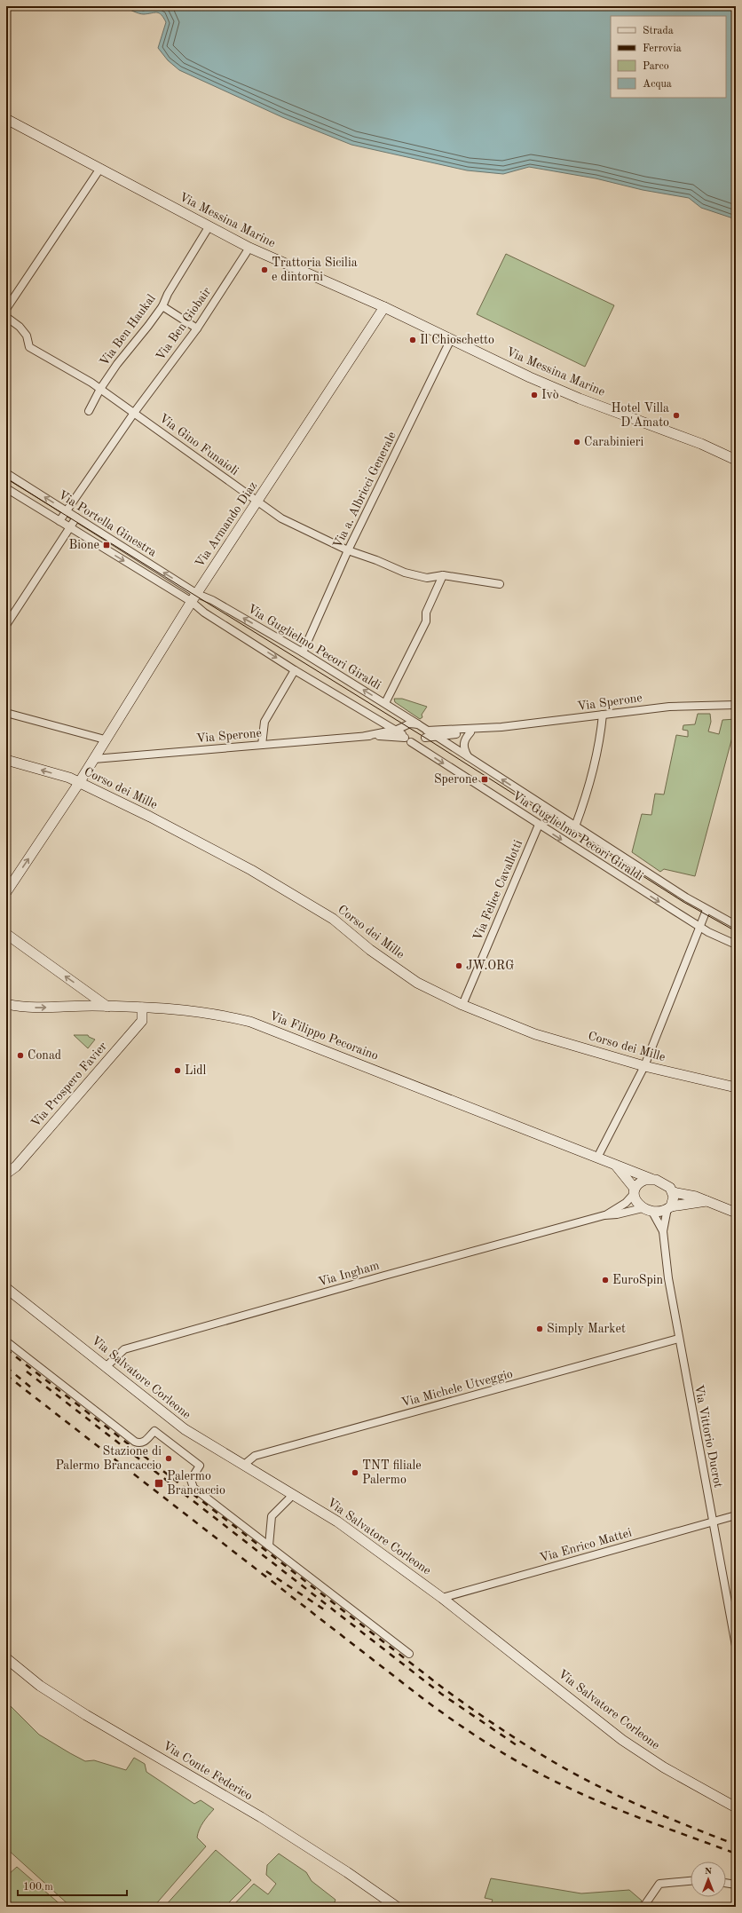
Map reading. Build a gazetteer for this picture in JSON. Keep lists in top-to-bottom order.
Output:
{
  "streets": {
    "street": [
      "Via Messina Marine",
      "Via Ben Giobair",
      "Via Ben Haukal",
      "Via Gino Funaioli",
      "Via a. Albricci Generale",
      "Via Portella Ginestra",
      "Via Armando Diaz",
      "Via Guglielmo Pecori Giraldi",
      "Via Sperone",
      "Corso dei Mille",
      "Via Felice Cavallotti",
      "Via Filippo Pecoraino",
      "Via Prospero Favier",
      "Via Ingham",
      "Via Salvatore Corleone",
      "Via Michele Utveggio",
      "Via Vittorio Ducrot",
      "Via Enrico Mattei",
      "Via Conte Federico"
    ]
  },
  "crossings": [
    ["Via Messina Marine", "Via Ben Giobair"],
    ["Via Messina Marine", "Via Ben Haukal"],
    ["Via Messina Marine", "Via a. Albricci Generale"],
    ["Via Messina Marine", "Via Armando Diaz"],
    ["Via Ben Giobair", "Via Gino Funaioli"],
    ["Via Ben Giobair", "Via Portella Ginestra"],
    ["Via Ben Haukal", "Via Gino Funaioli"],
    ["Via Gino Funaioli", "Via a. Albricci Generale"],
    ["Via Gino Funaioli", "Via Armando Diaz"],
    ["Via a. Albricci Generale", "Via Guglielmo Pecori Giraldi"],
    ["Via Portella Ginestra", "Via Armando Diaz"],
    ["Via Portella Ginestra", "Via Guglielmo Pecori Giraldi"],
    ["Via Armando Diaz", "Via Guglielmo Pecori Giraldi"],
    ["Via Armando Diaz", "Via Sperone"],
    ["Via Armando Diaz", "Corso dei Mille"],
    ["Via Guglielmo Pecori Giraldi", "Via Felice Cavallotti"],
    ["Corso dei Mille", "Via Felice Cavallotti"],
    ["Via Filippo Pecoraino", "Via Prospero Favier"],
    ["Via Ingham", "Via Salvatore Corleone"],
    ["Via Salvatore Corleone", "Via Michele Utveggio"],
    ["Via Salvatore Corleone", "Via Enrico Mattei"],
    ["Via Michele Utveggio", "Via Vittorio Ducrot"],
    ["Via Vittorio Ducrot", "Via Enrico Mattei"]
  ],
  "places": {
    "other": [
      "Trattoria Sicilia e dintorni",
      "Il Chioschetto",
      "Ivò",
      "Hotel Villa D'Amato",
      "Carabinieri",
      "JW.ORG",
      "Conad",
      "Lidl",
      "EuroSpin",
      "Simply Market",
      "Stazione di Palermo Brancaccio",
      "TNT filiale Palermo"
    ],
    "transit": ["Bione", "Sperone", "Palermo Brancaccio"]
  },
  "legend": [
    "Strada",
    "Ferrovia",
    "Parco",
    "Acqua"
  ],
  "scale_bar": "100 m",
  "north": "top"
}
